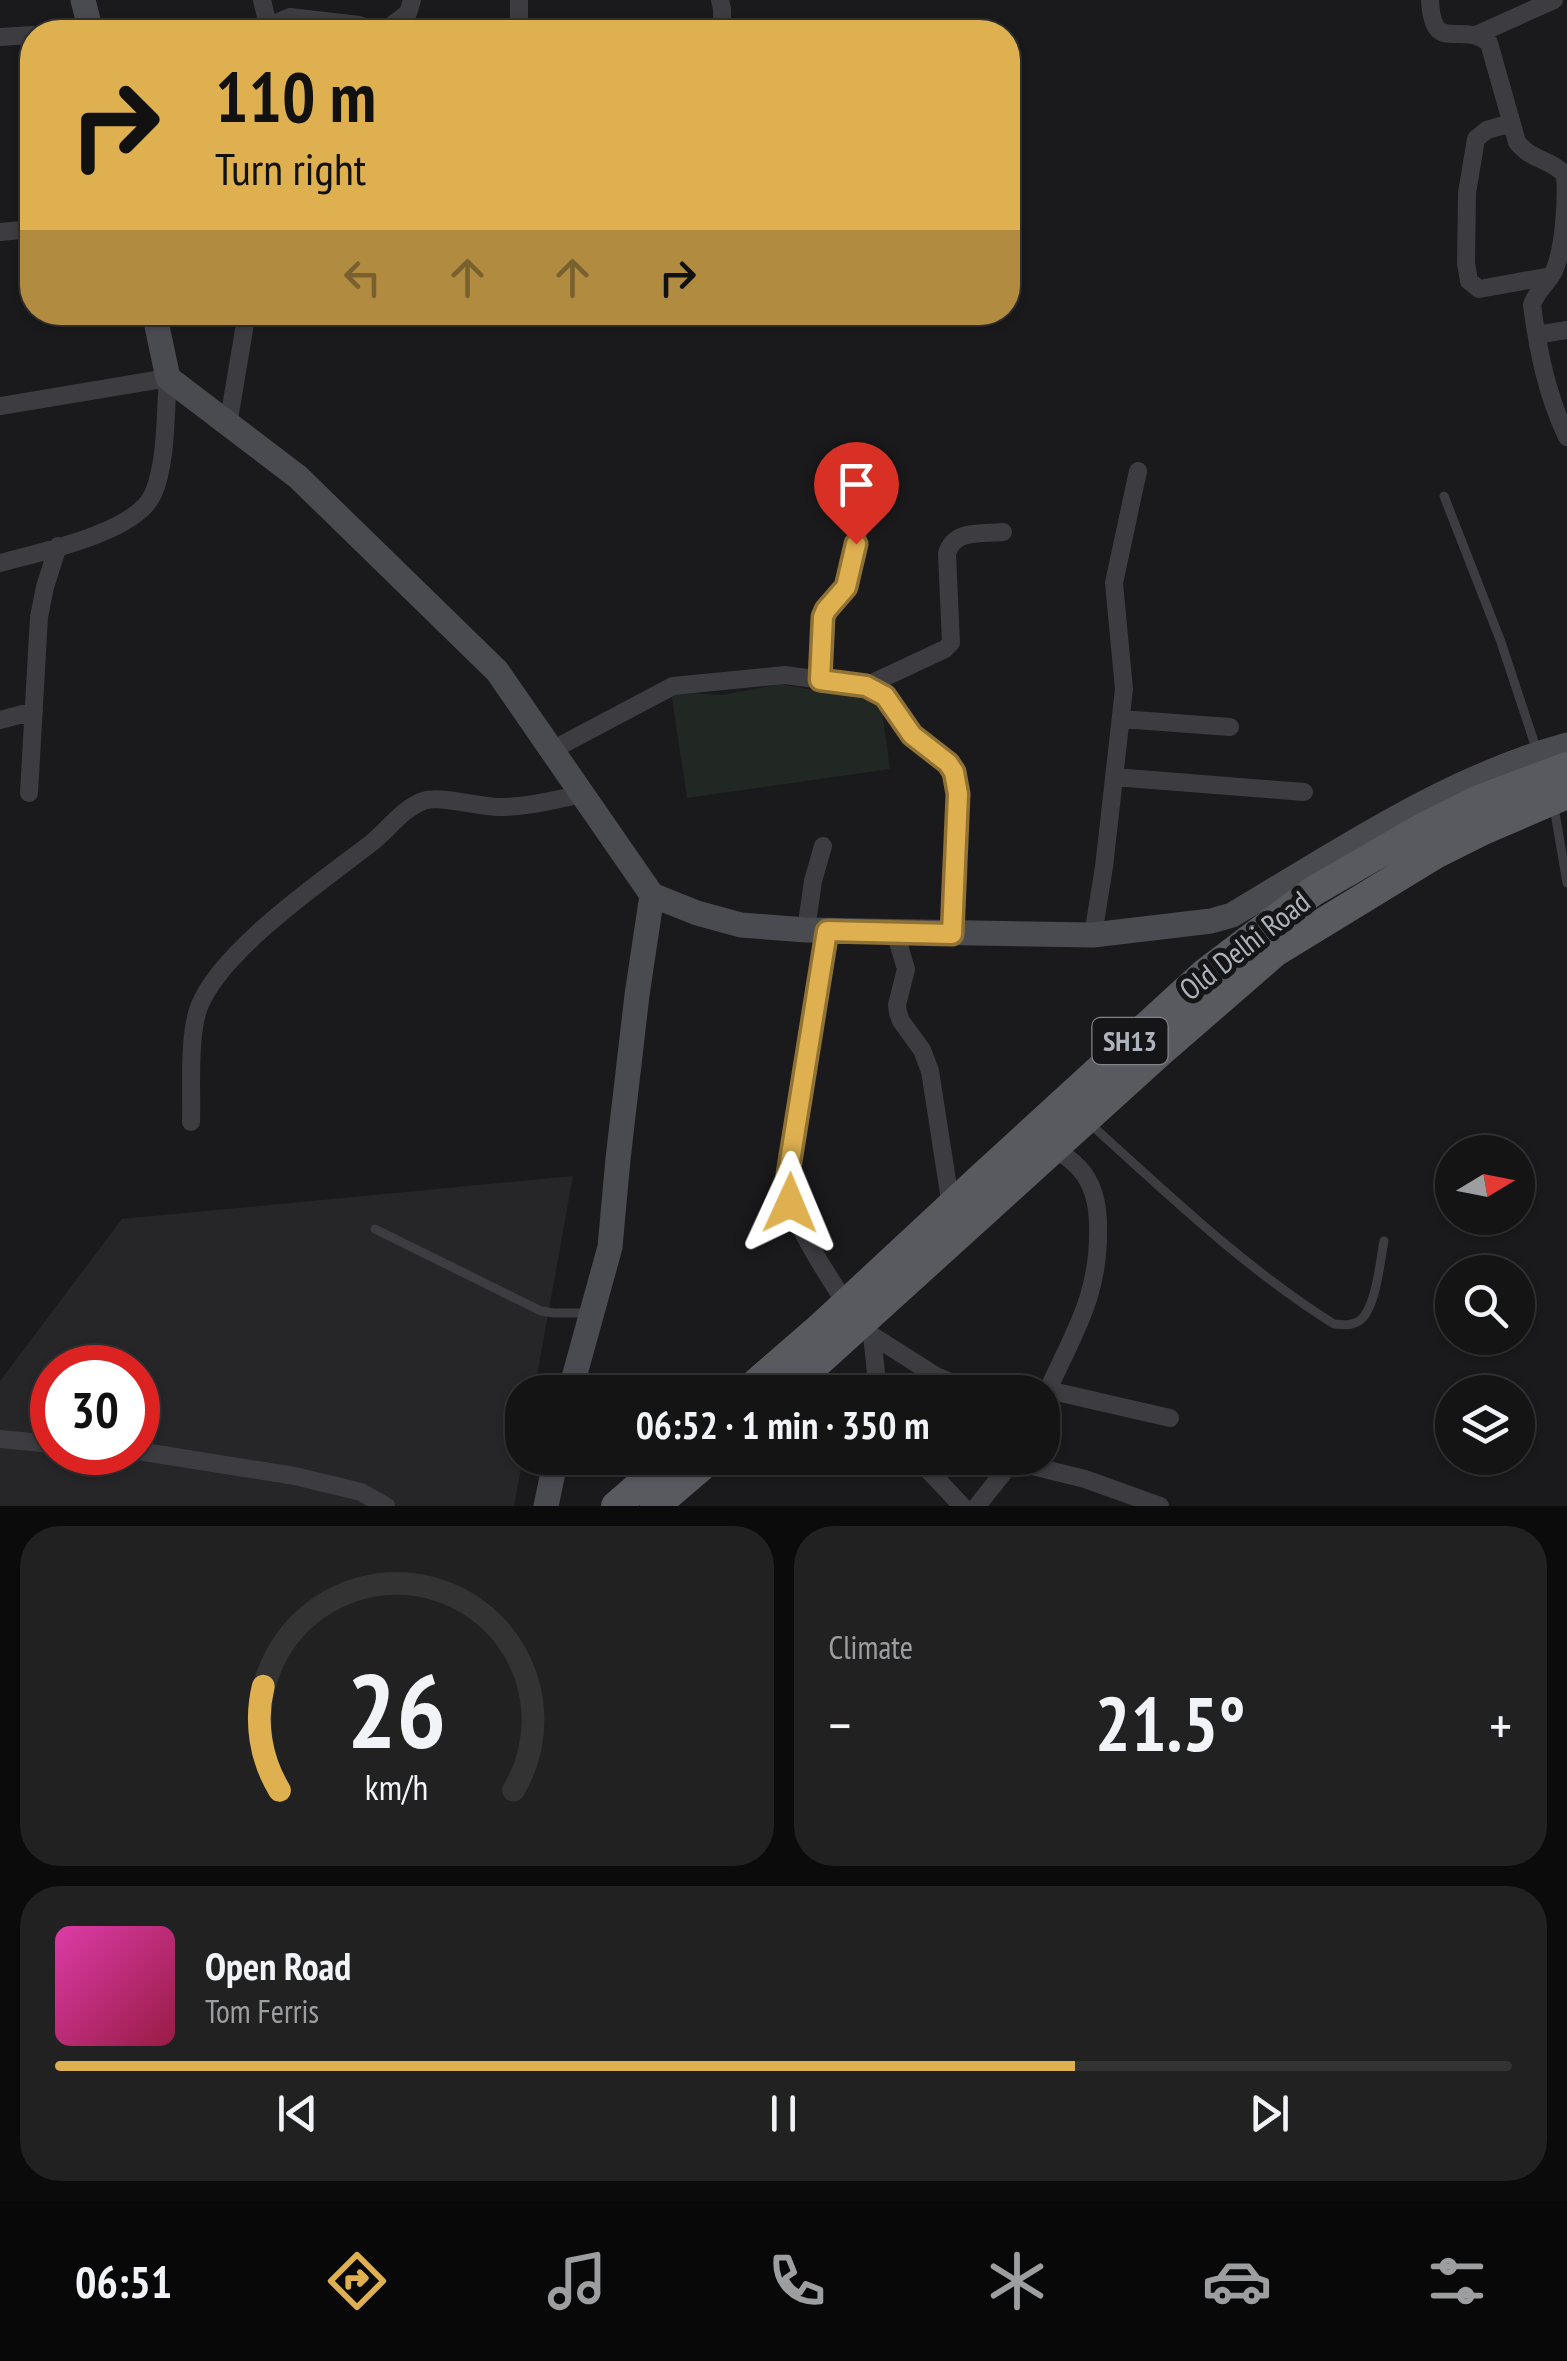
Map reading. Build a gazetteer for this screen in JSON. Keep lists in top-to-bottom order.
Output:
{
  "streets": {
    "main road": ["Old Delhi Road", "SH13"]
  },
  "north": "right",
  "page": {
    "turn": ["110 m", "Turn right"],
    "limit": "30",
    "trip": "06:52 · 1 min · 350 m",
    "tile": "Climate",
    "heat": ["−", "21.5°", "+"],
    "song": ["Open Road", "Tom Ferris"],
    "tabs": "06:51",
    "gauge": ["26", "km/h"]
  }
}
